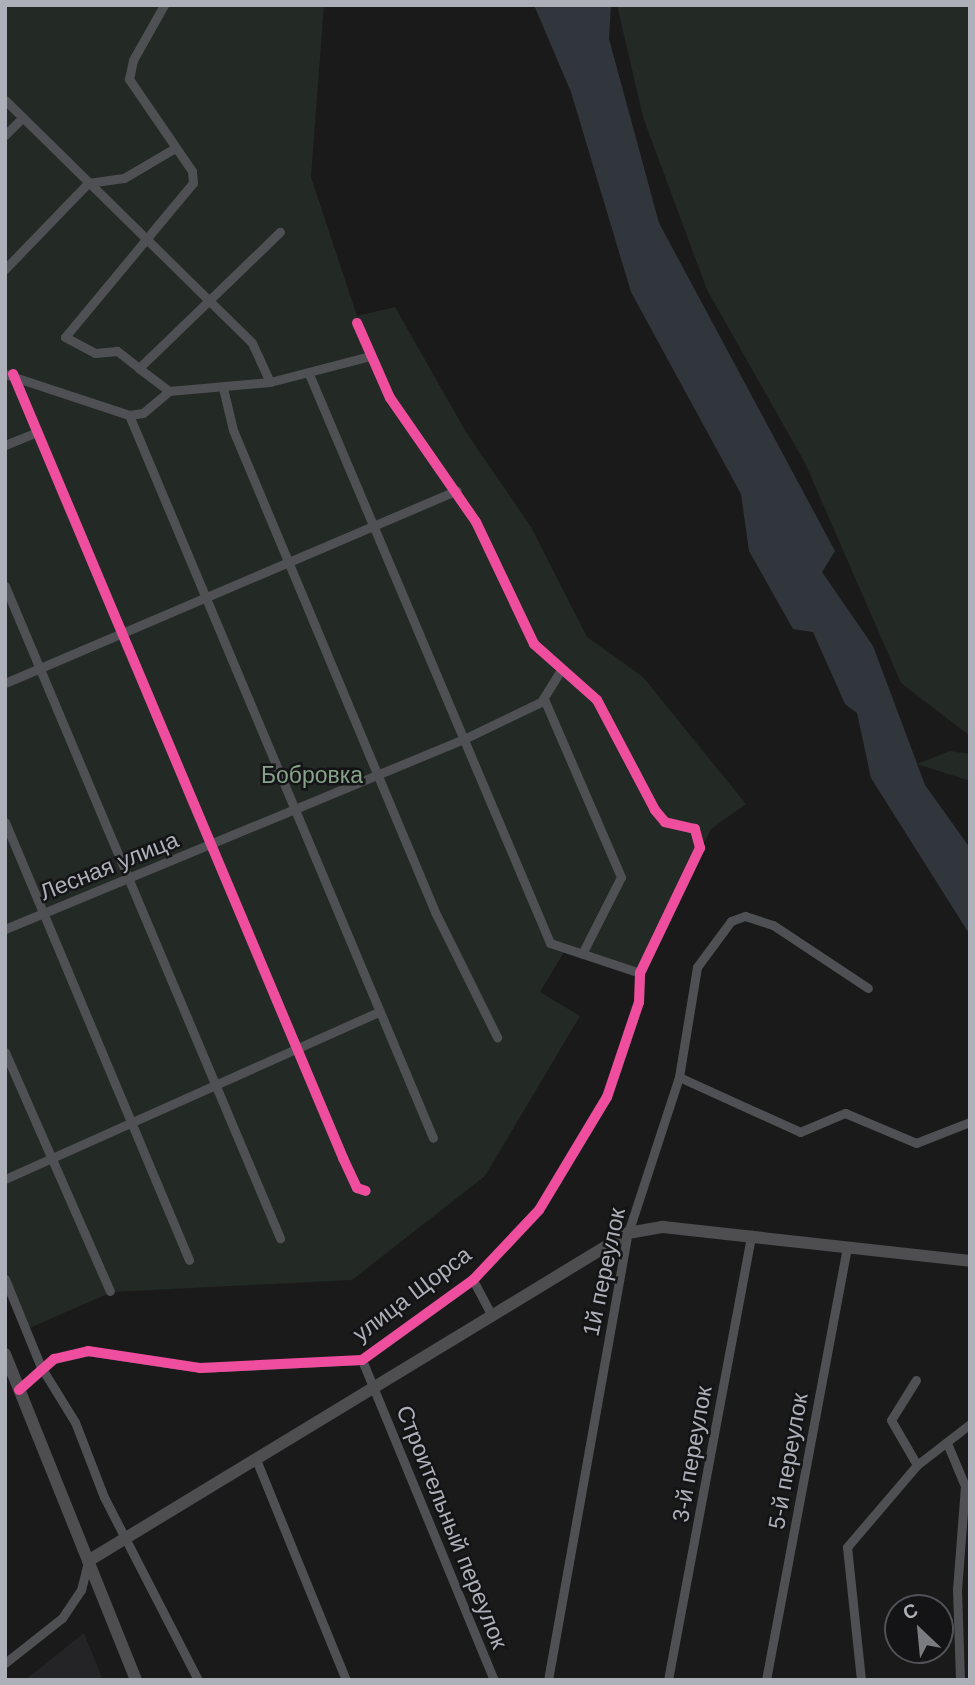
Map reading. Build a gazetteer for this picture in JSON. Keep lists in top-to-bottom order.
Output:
{
  "streets": {
    "street": [
      "Лесная улица",
      "1й переулок",
      "улица Щорса",
      "3-й переулок",
      "5-й переулок",
      "Строительный переулок"
    ]
  },
  "crossings": [
    ["улица Щорса", "Строительный переулок"]
  ],
  "parks": ["Бобровка"],
  "north": "top left"
}
